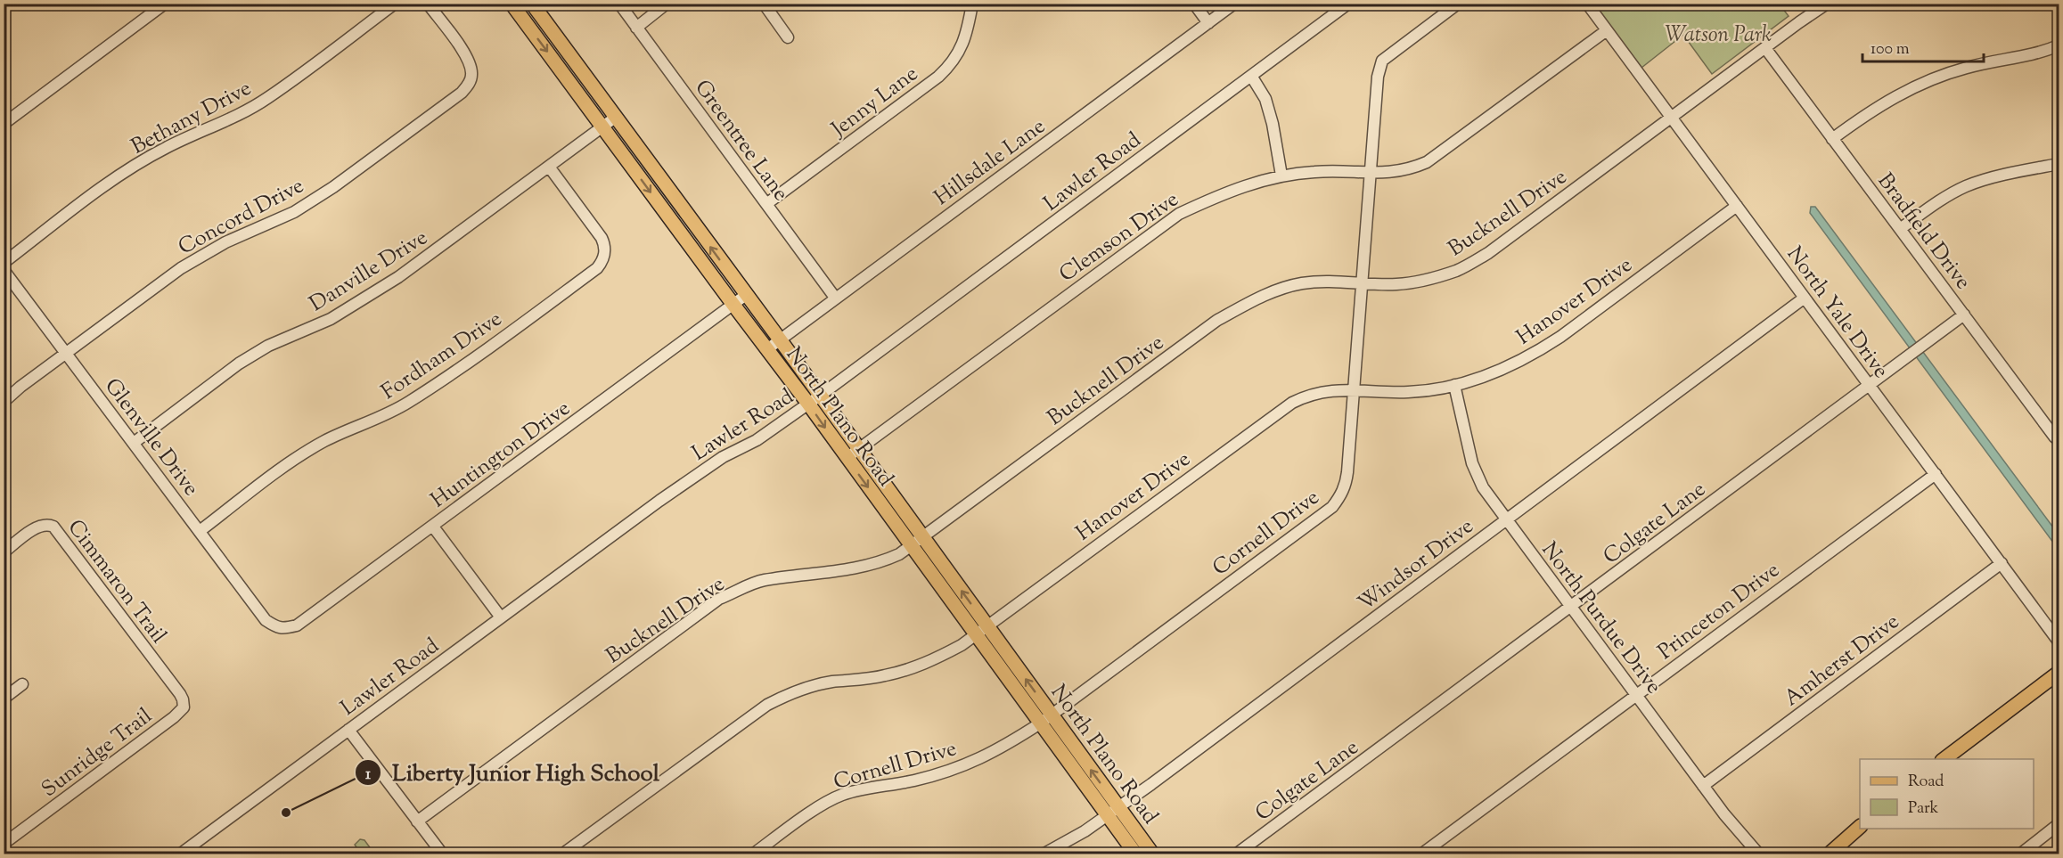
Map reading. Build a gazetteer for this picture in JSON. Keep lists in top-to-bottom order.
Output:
{
  "streets": {
    "main road": ["North Plano Road"],
    "street": [
      "Jenny Lane",
      "Bethany Drive",
      "Greentree Lane",
      "Hillsdale Lane",
      "Lawler Road",
      "Bucknell Drive",
      "Concord Drive",
      "Bradfield Drive",
      "Clemson Drive",
      "Danville Drive",
      "Hanover Drive",
      "North Yale Drive",
      "Fordham Drive",
      "Glenville Drive",
      "Huntington Drive",
      "Colgate Lane",
      "Cornell Drive",
      "Windsor Drive",
      "Cimmaron Trail",
      "Princeton Drive",
      "North Purdue Drive",
      "Amherst Drive",
      "Sunridge Trail"
    ]
  },
  "crossings": [
    ["Jenny Lane", "Greentree Lane"],
    ["Greentree Lane", "Hillsdale Lane"],
    ["Hillsdale Lane", "North Plano Road"],
    ["Lawler Road", "North Plano Road"],
    ["Bucknell Drive", "Bradfield Drive"],
    ["Bucknell Drive", "North Yale Drive"],
    ["Bucknell Drive", "North Plano Road"],
    ["Bucknell Drive", "Cornell Drive"],
    ["Concord Drive", "Glenville Drive"],
    ["Bradfield Drive", "Colgate Lane"],
    ["Clemson Drive", "North Yale Drive"],
    ["Clemson Drive", "North Plano Road"],
    ["Clemson Drive", "Cornell Drive"],
    ["Danville Drive", "Fordham Drive"],
    ["Danville Drive", "North Plano Road"],
    ["Danville Drive", "Glenville Drive"],
    ["Hanover Drive", "North Yale Drive"],
    ["Hanover Drive", "North Plano Road"],
    ["Hanover Drive", "Cornell Drive"],
    ["Hanover Drive", "North Purdue Drive"],
    ["North Yale Drive", "Colgate Lane"],
    ["North Yale Drive", "Windsor Drive"],
    ["North Yale Drive", "Princeton Drive"],
    ["North Yale Drive", "Amherst Drive"],
    ["Fordham Drive", "Glenville Drive"],
    ["North Plano Road", "Huntington Drive"],
    ["North Plano Road", "Cornell Drive"],
    ["North Plano Road", "Windsor Drive"],
    ["Glenville Drive", "Huntington Drive"],
    ["Colgate Lane", "North Purdue Drive"],
    ["Windsor Drive", "North Purdue Drive"],
    ["Cimmaron Trail", "Sunridge Trail"],
    ["Princeton Drive", "North Purdue Drive"],
    ["North Purdue Drive", "Amherst Drive"]
  ],
  "parks": ["Watson Park"],
  "places": ["Liberty Junior High School"],
  "legend": ["Road", "Park"],
  "scale_bar": "100 m"
}
